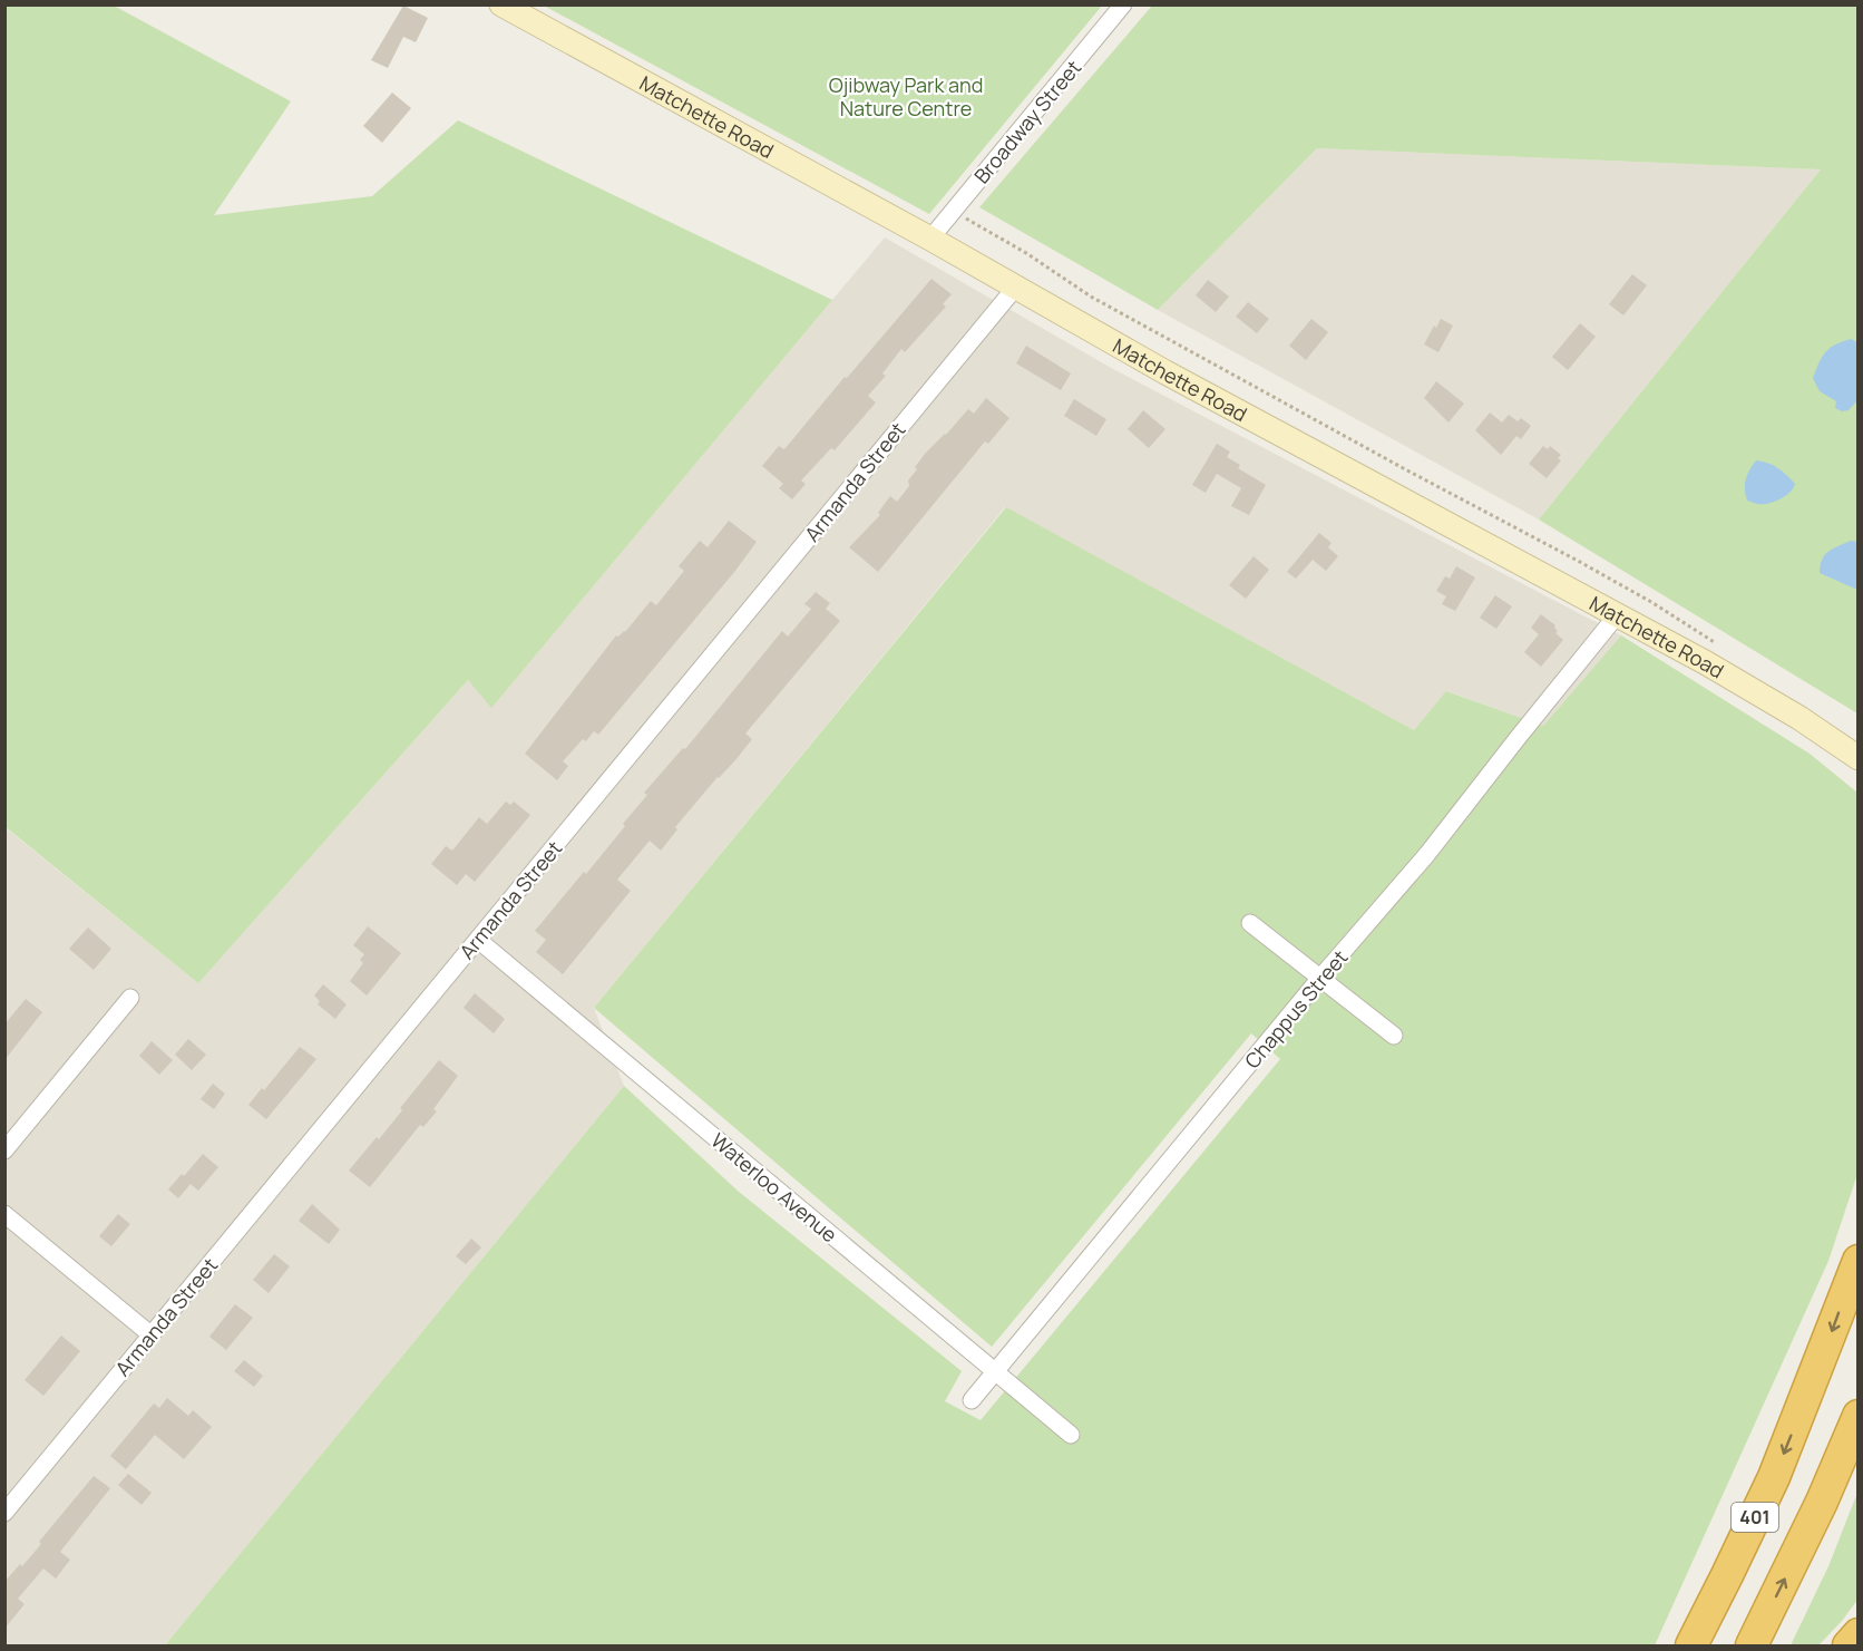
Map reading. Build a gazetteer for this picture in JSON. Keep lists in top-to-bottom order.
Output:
{
  "streets": {
    "highway": ["401"],
    "street": [
      "Matchette Road",
      "Broadway Street",
      "Armanda Street",
      "Chappus Street",
      "Waterloo Avenue"
    ]
  },
  "crossings": [
    ["Matchette Road", "Broadway Street"],
    ["Matchette Road", "Armanda Street"],
    ["Matchette Road", "Chappus Street"],
    ["Armanda Street", "Waterloo Avenue"],
    ["Chappus Street", "Waterloo Avenue"]
  ],
  "parks": ["Ojibway Park and Nature Centre"]
}
